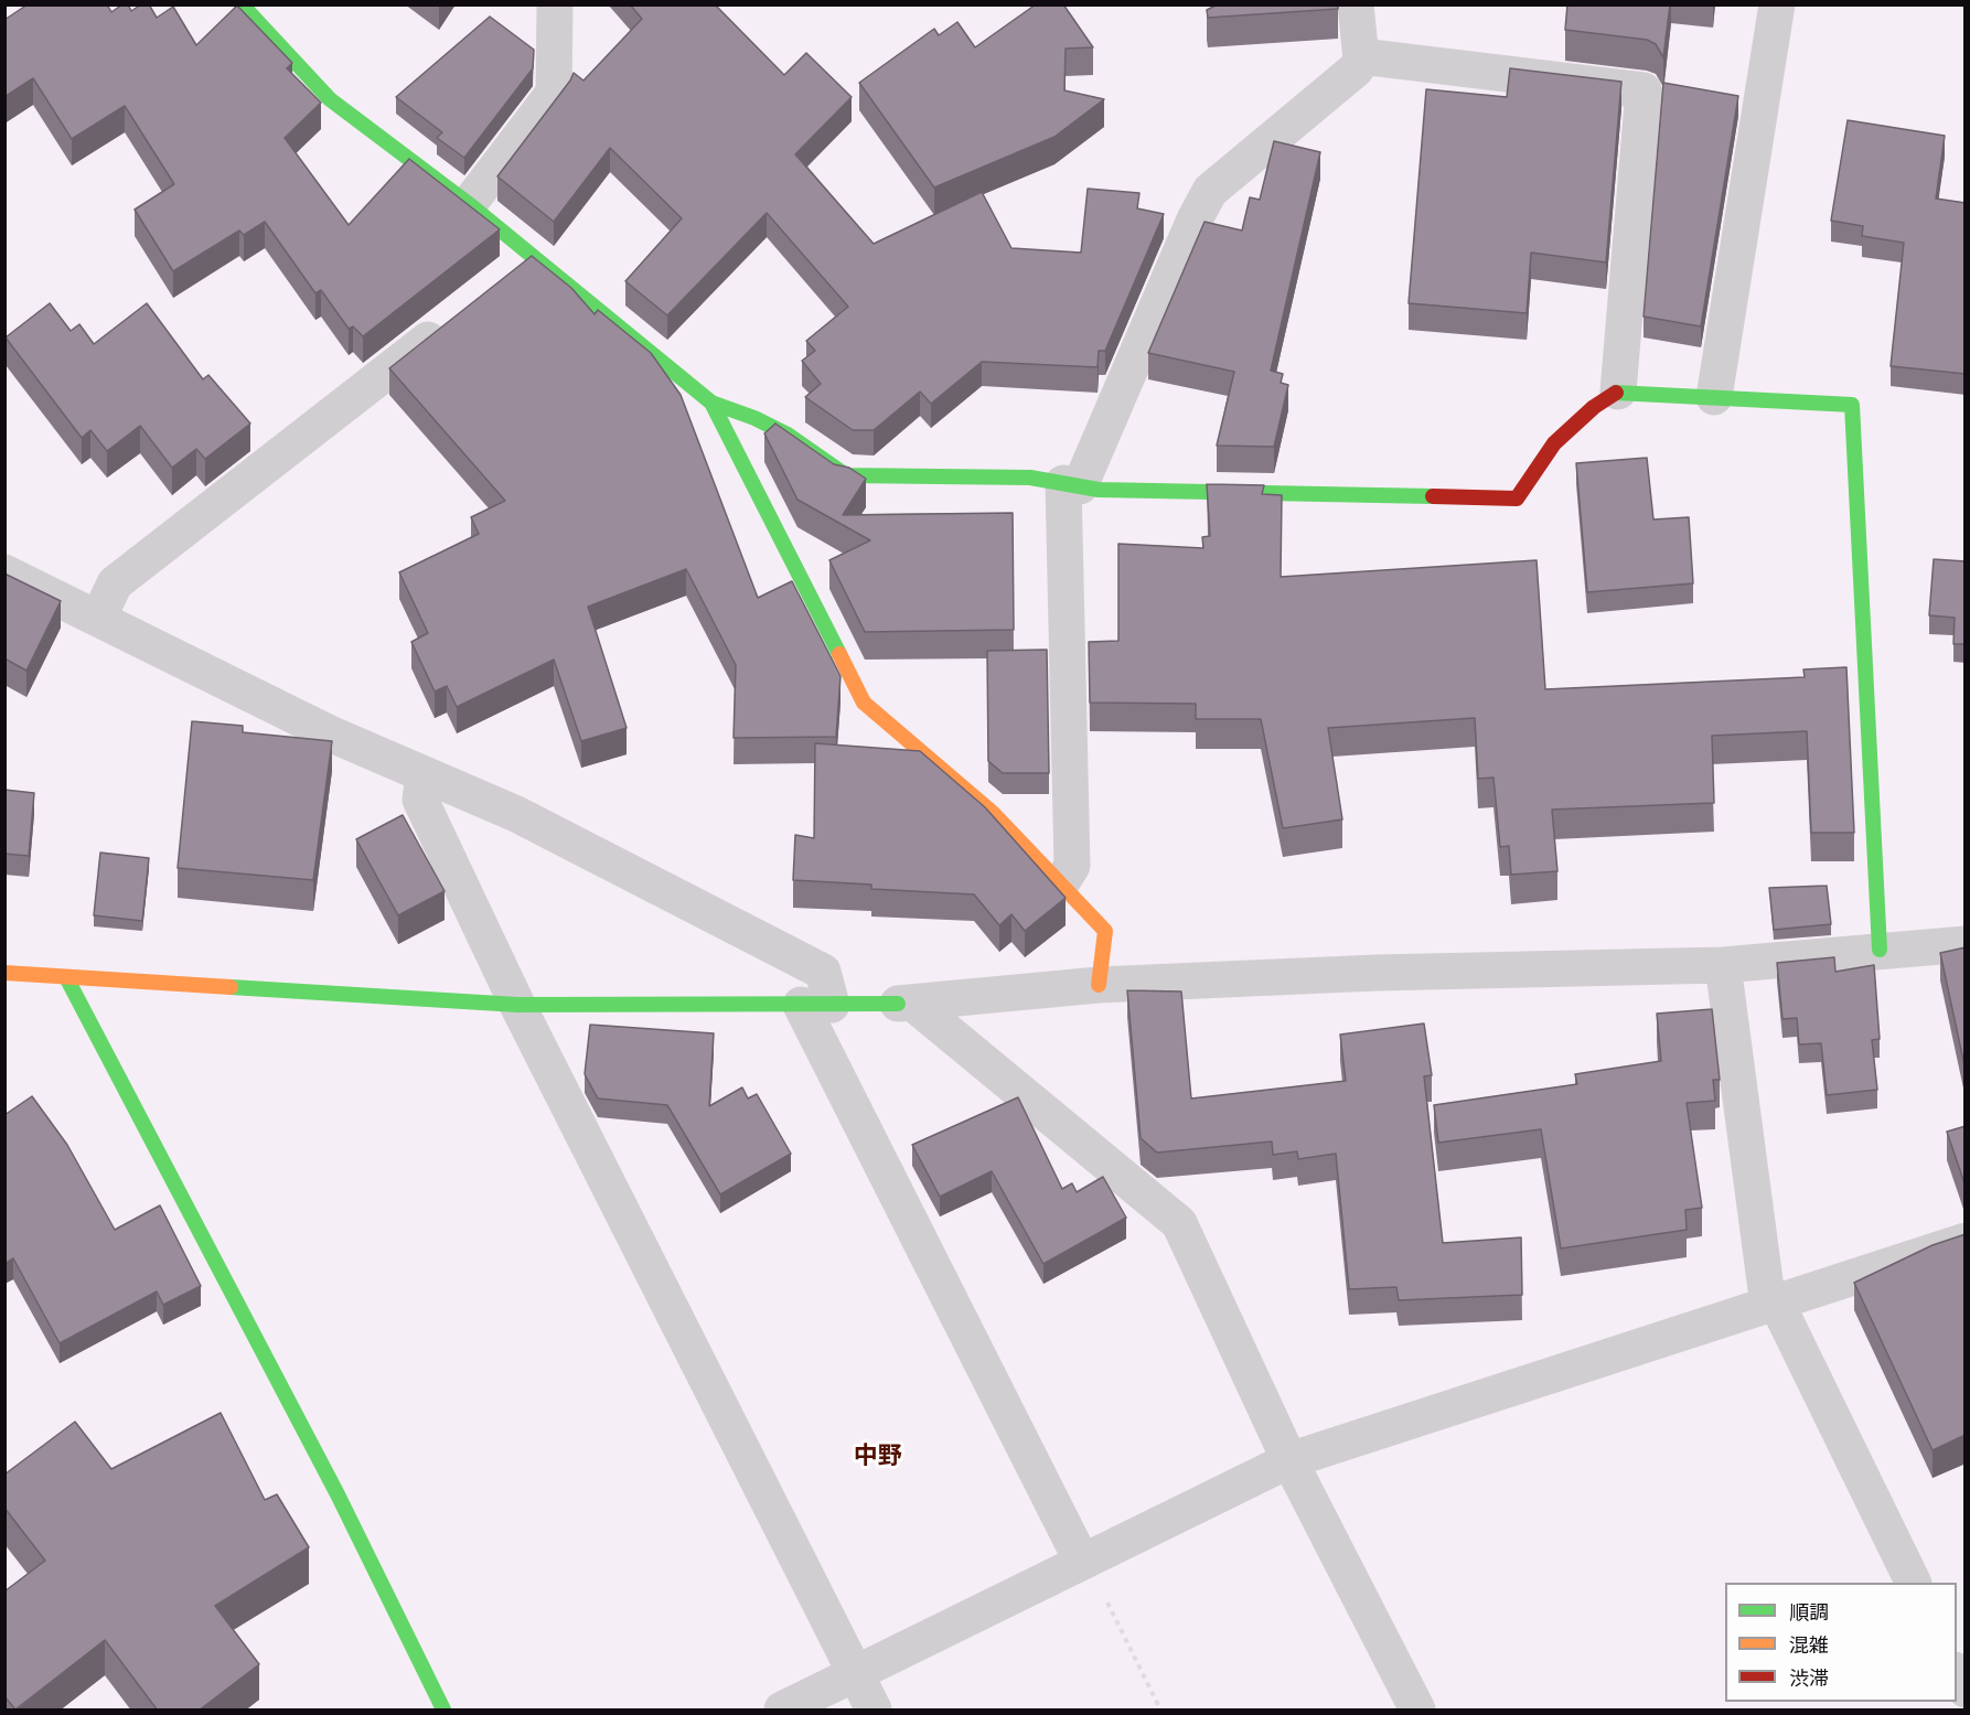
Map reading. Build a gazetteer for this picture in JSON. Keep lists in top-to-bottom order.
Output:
{
  "districts": ["中野"],
  "legend": ["順調", "混雑", "渋滞"]
}
